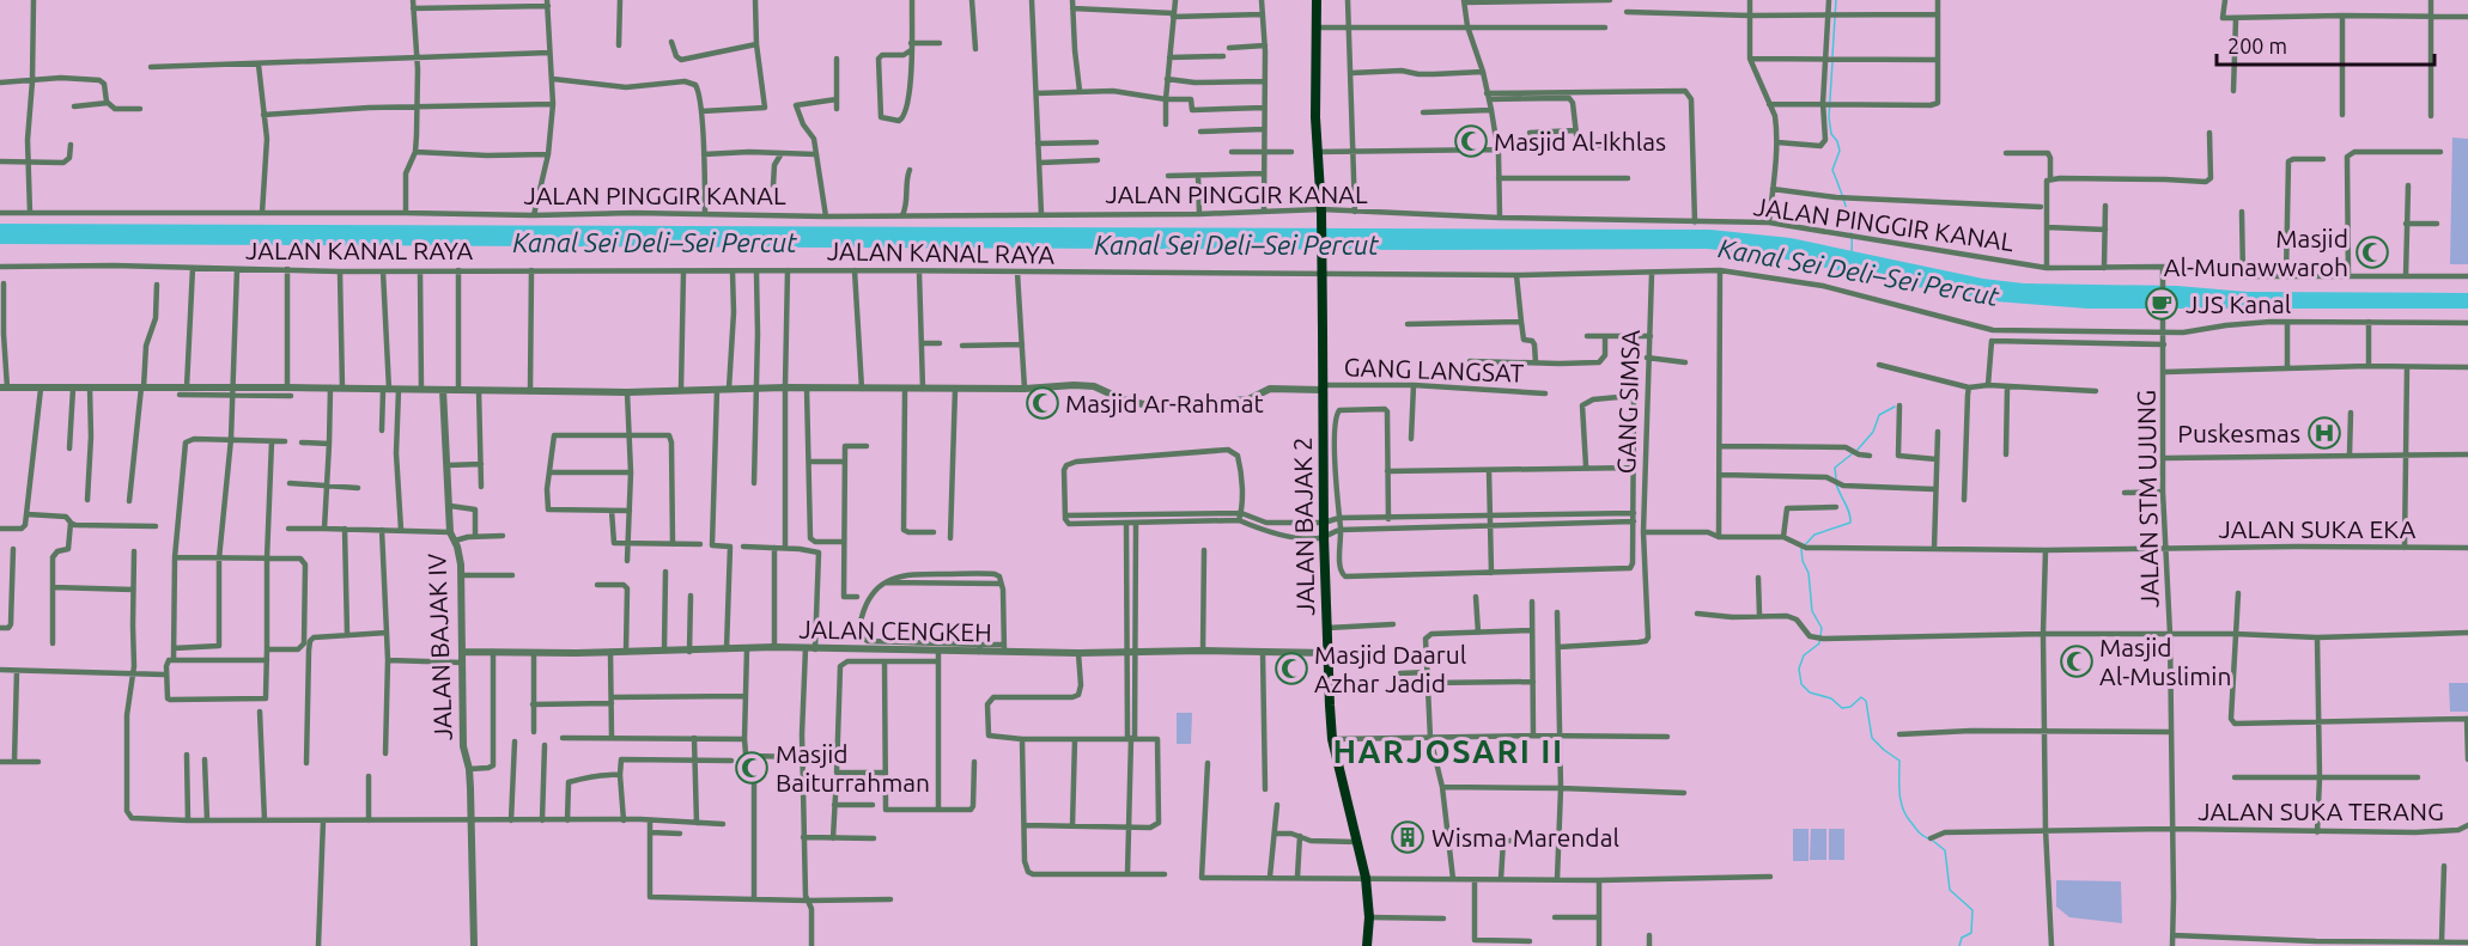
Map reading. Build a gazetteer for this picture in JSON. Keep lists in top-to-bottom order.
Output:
{
  "streets": {
    "main road": ["JALAN BAJAK 2"],
    "street": [
      "JALAN PINGGIR KANAL",
      "JALAN KANAL RAYA",
      "GANG LANGSAT",
      "GANG SIMSA",
      "JALAN STM UJUNG",
      "JALAN SUKA EKA",
      "JALAN CENGKEH",
      "JALAN BAJAK IV",
      "JALAN SUKA TERANG"
    ]
  },
  "crossings": [
    ["JALAN PINGGIR KANAL", "JALAN STM UJUNG"],
    ["JALAN PINGGIR KANAL", "JALAN BAJAK 2"],
    ["JALAN KANAL RAYA", "JALAN BAJAK 2"],
    ["GANG LANGSAT", "JALAN BAJAK 2"],
    ["JALAN STM UJUNG", "JALAN SUKA EKA"],
    ["JALAN STM UJUNG", "JALAN SUKA TERANG"],
    ["JALAN BAJAK 2", "JALAN CENGKEH"],
    ["JALAN CENGKEH", "JALAN BAJAK IV"]
  ],
  "districts": ["HARJOSARI II"],
  "water": ["Kanal Sei Deli–Sei Percut"],
  "places": {
    "mosque": [
      "Masjid Al-Ikhlas",
      "Masjid Al-Munawwaroh",
      "Masjid Ar-Rahmat",
      "Masjid Al-Muslimin",
      "Masjid Daarul Azhar Jadid",
      "Masjid Baiturrahman"
    ],
    "cafe": ["JJS Kanal"],
    "hospital": ["Puskesmas"],
    "building": ["Wisma Marendal"]
  },
  "scale_bar": "200 m"
}
